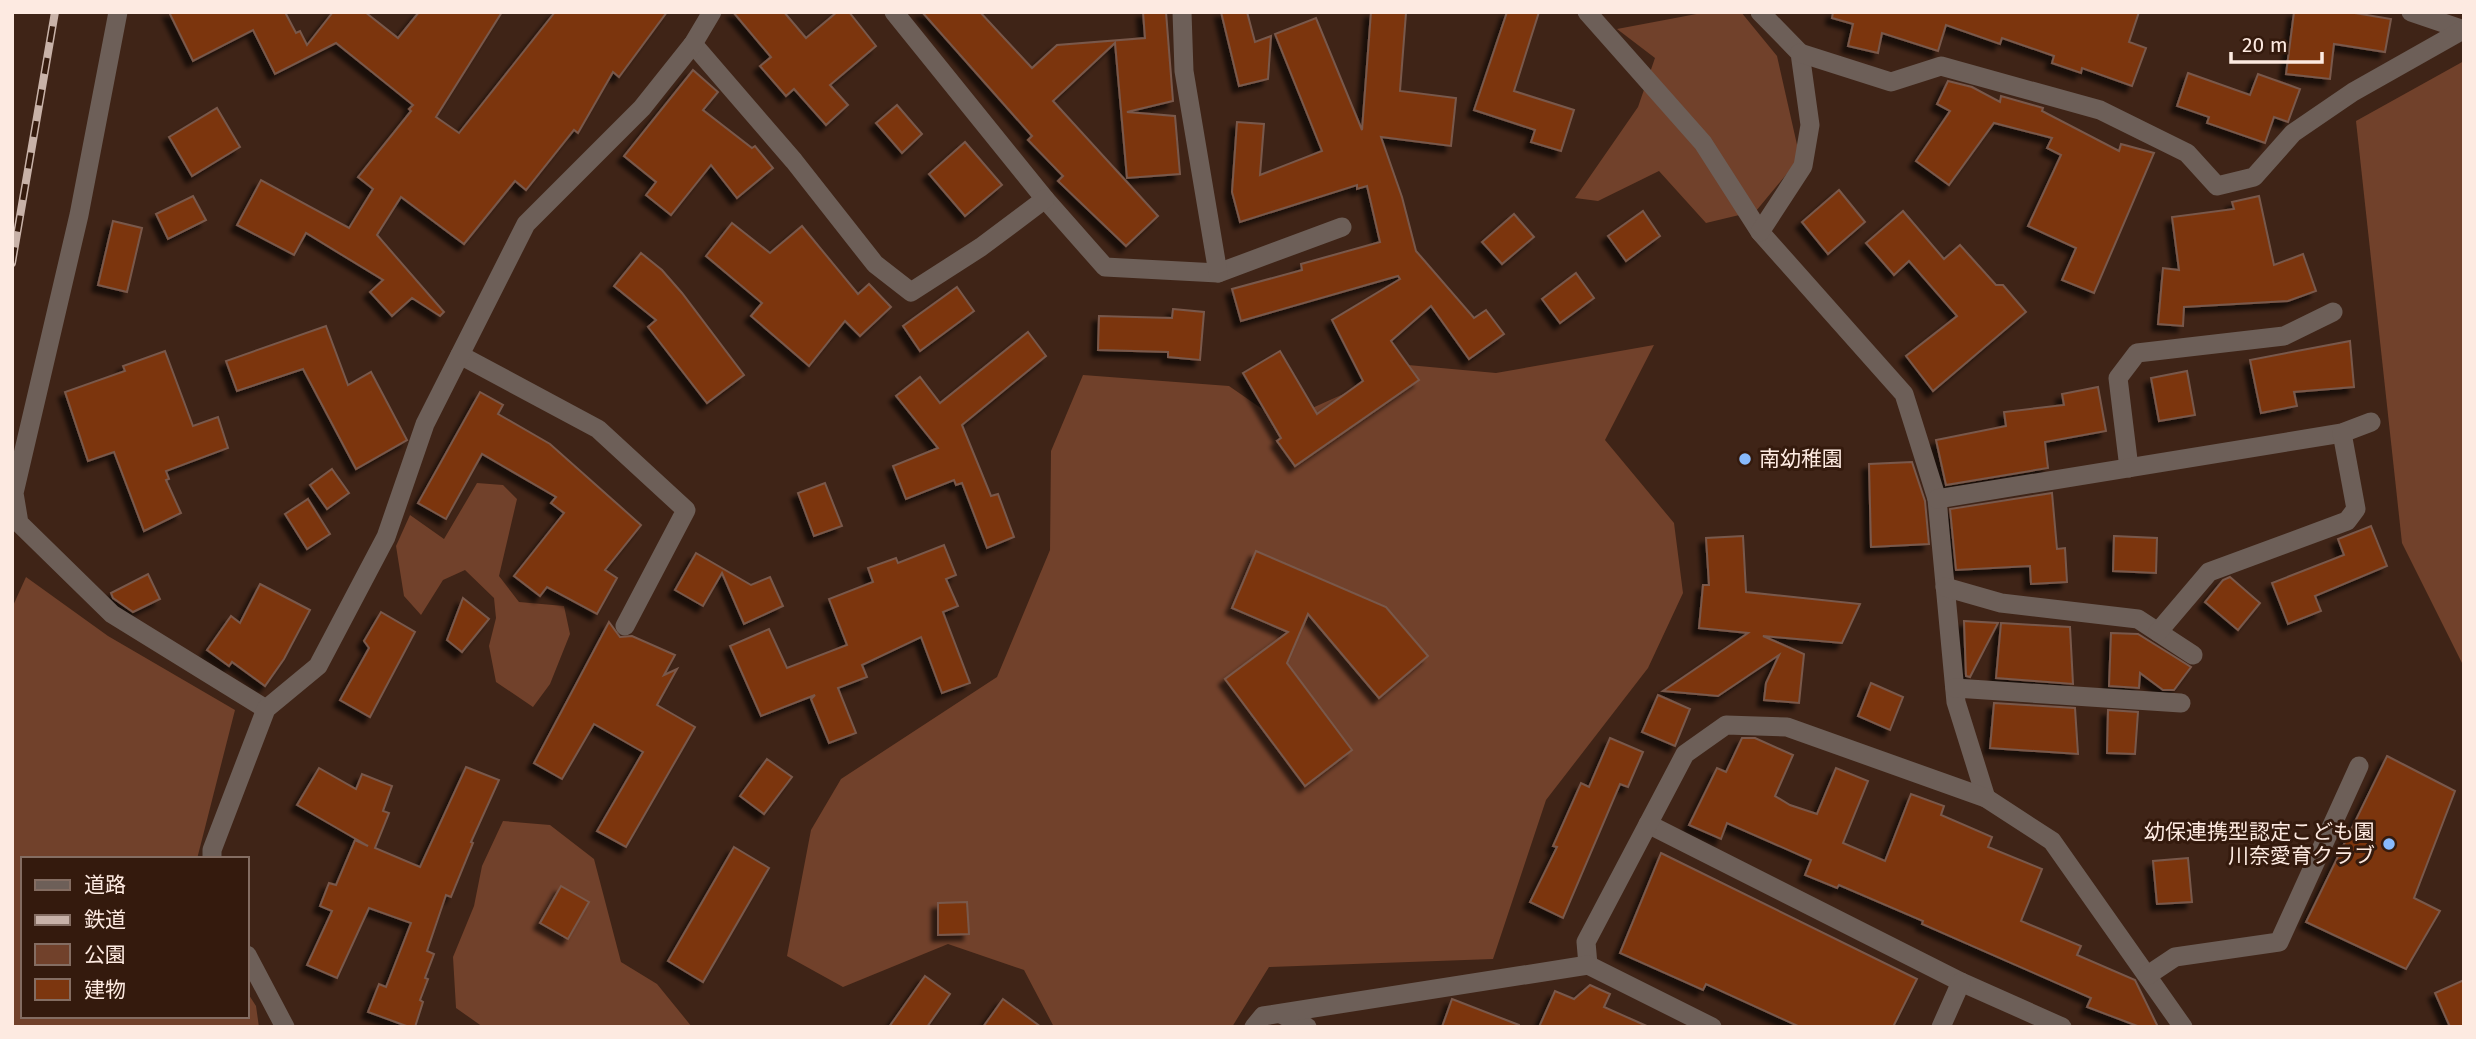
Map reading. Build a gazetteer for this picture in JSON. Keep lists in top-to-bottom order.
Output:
{
  "places": ["南幼稚園", "幼保連携型認定こども園 川奈愛育クラブ"],
  "legend": [
    "道路",
    "鉄道",
    "公園",
    "建物"
  ],
  "scale_bar": "20 m"
}
